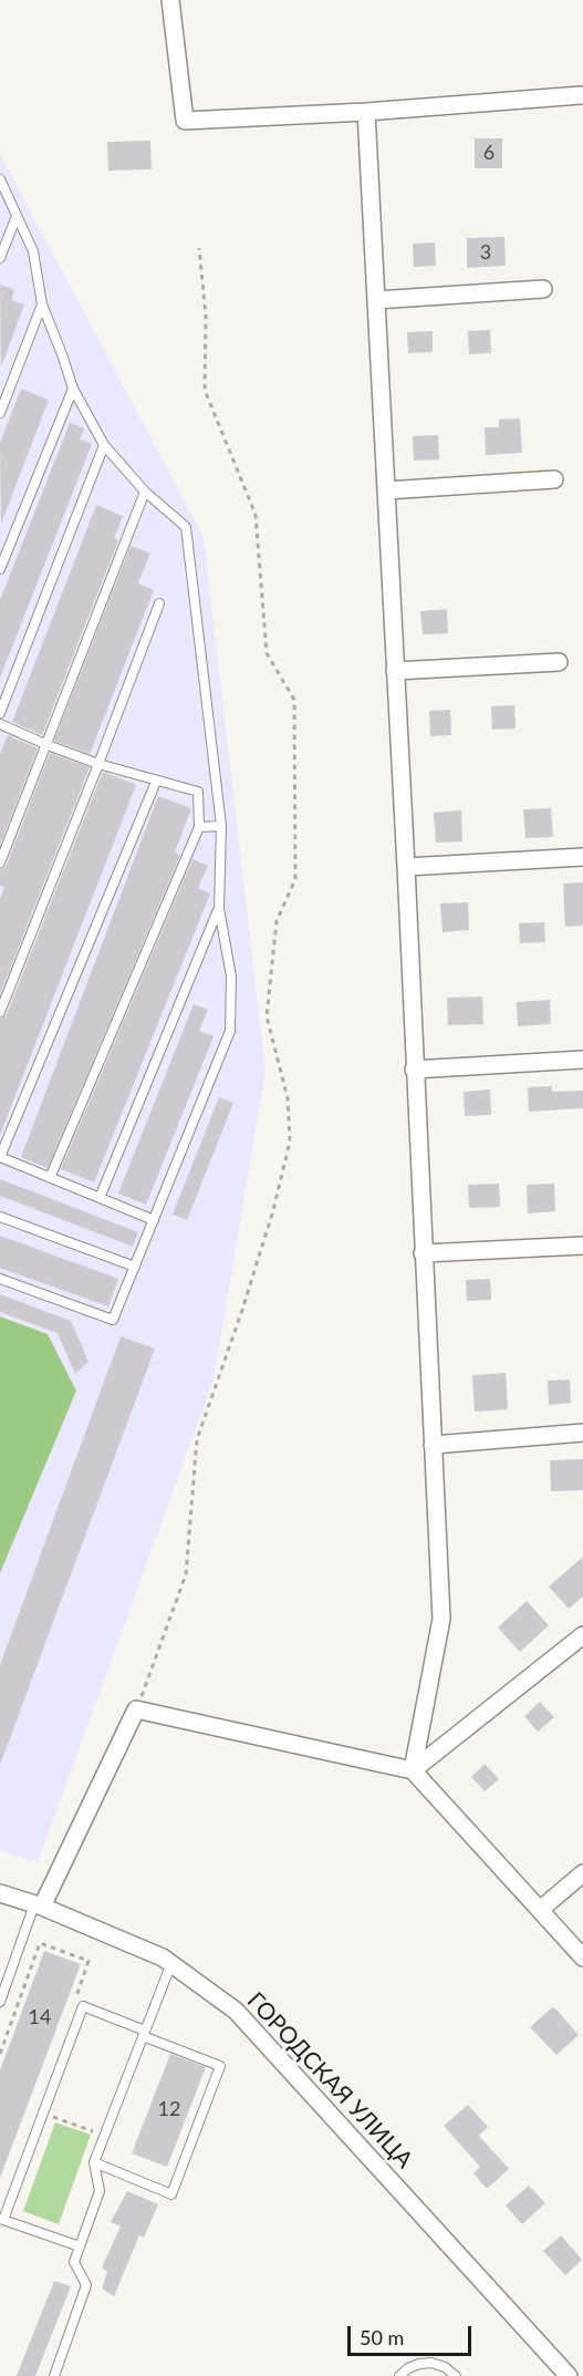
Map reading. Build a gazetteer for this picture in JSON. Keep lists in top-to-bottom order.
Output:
{
  "streets": {
    "street": ["ГОРОДСКАЯ УЛИЦА"]
  },
  "house_numbers": [
    "6",
    "3",
    "14",
    "12"
  ],
  "scale_bar": "50 m"
}
